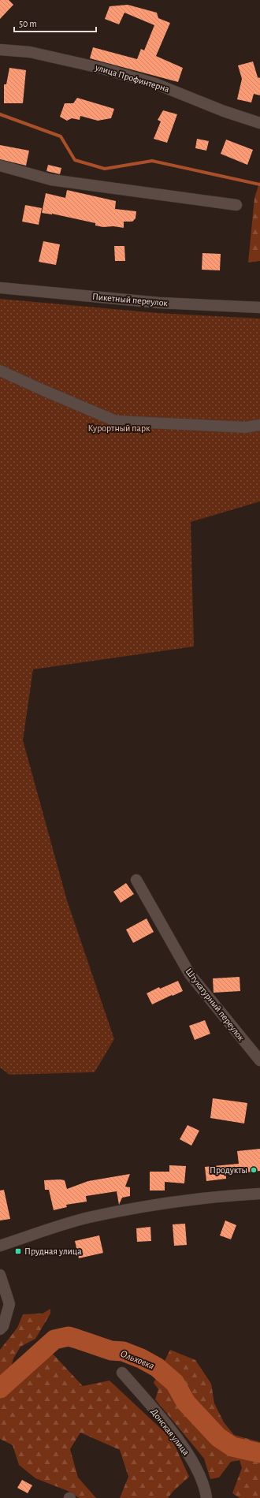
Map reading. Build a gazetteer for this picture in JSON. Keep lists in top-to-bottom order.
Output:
{
  "streets": {
    "street": [
      "улица Профинтерна",
      "Пикетный переулок",
      "Штукатурный переулок",
      "Донская улица"
    ]
  },
  "water": ["Ольховка"],
  "parks": ["Курортный парк"],
  "places": {
    "other": ["Продукты"],
    "transit": ["Прудная улица"]
  },
  "scale_bar": "50 m"
}
